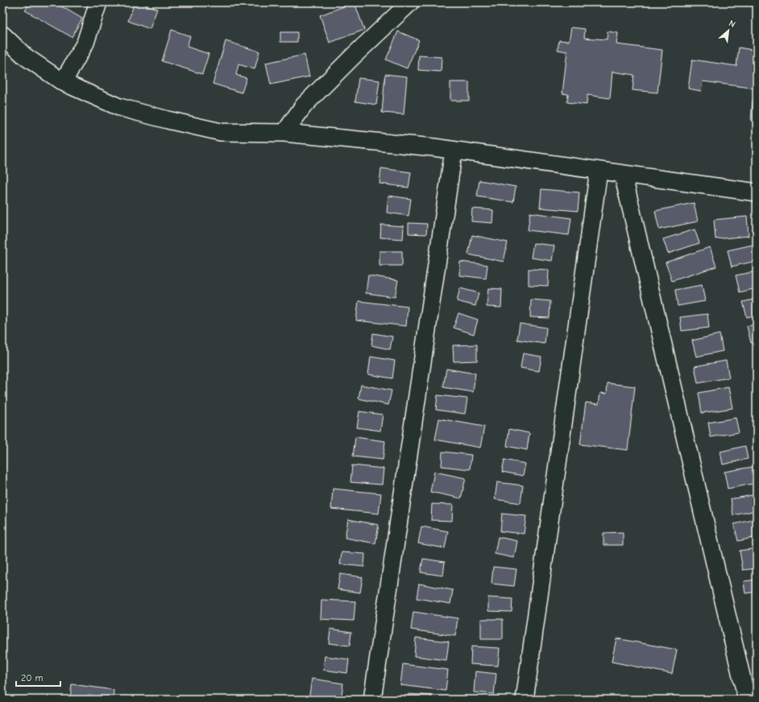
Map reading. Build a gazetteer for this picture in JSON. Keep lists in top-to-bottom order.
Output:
{
  "scale_bar": "20 m",
  "north": "top right"
}
